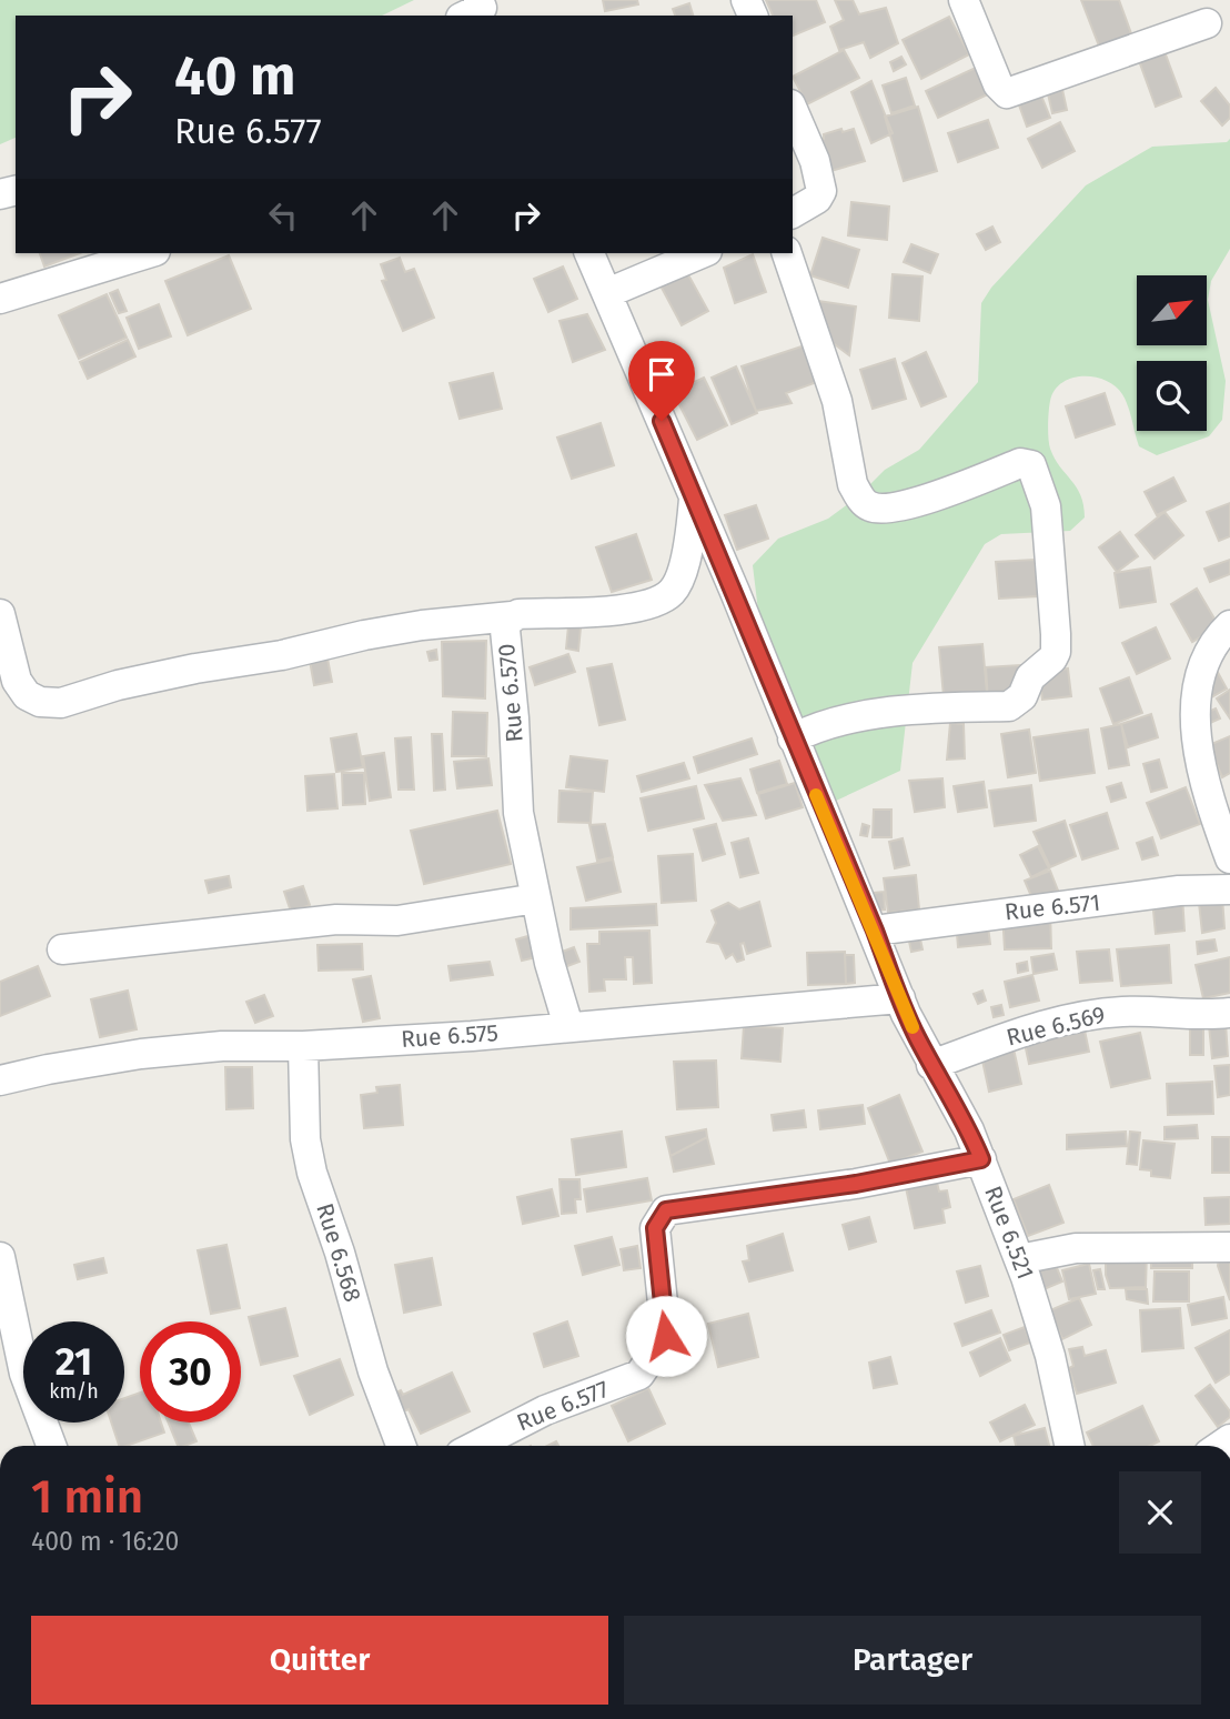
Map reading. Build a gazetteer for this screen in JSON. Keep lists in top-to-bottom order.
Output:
{
  "streets": {
    "street": [
      "Rue 6.570",
      "Rue 6.571",
      "Rue 6.569",
      "Rue 6.575",
      "Rue 6.521",
      "Rue 6.568",
      "Rue 6.577"
    ]
  },
  "crossings": [
    ["Rue 6.570", "Rue 6.575"],
    ["Rue 6.570", "Rue 6.521"],
    ["Rue 6.571", "Rue 6.521"],
    ["Rue 6.569", "Rue 6.521"],
    ["Rue 6.575", "Rue 6.521"],
    ["Rue 6.575", "Rue 6.568"],
    ["Rue 6.521", "Rue 6.577"]
  ],
  "north": "top right",
  "page": {
    "turn": ["40 m", "Rue 6.577"],
    "speed": "21 km/h",
    "limit": "30",
    "heading": ["1 min", "400 m · 16:20"],
    "buttons": ["Quitter", "Partager"]
  }
}
